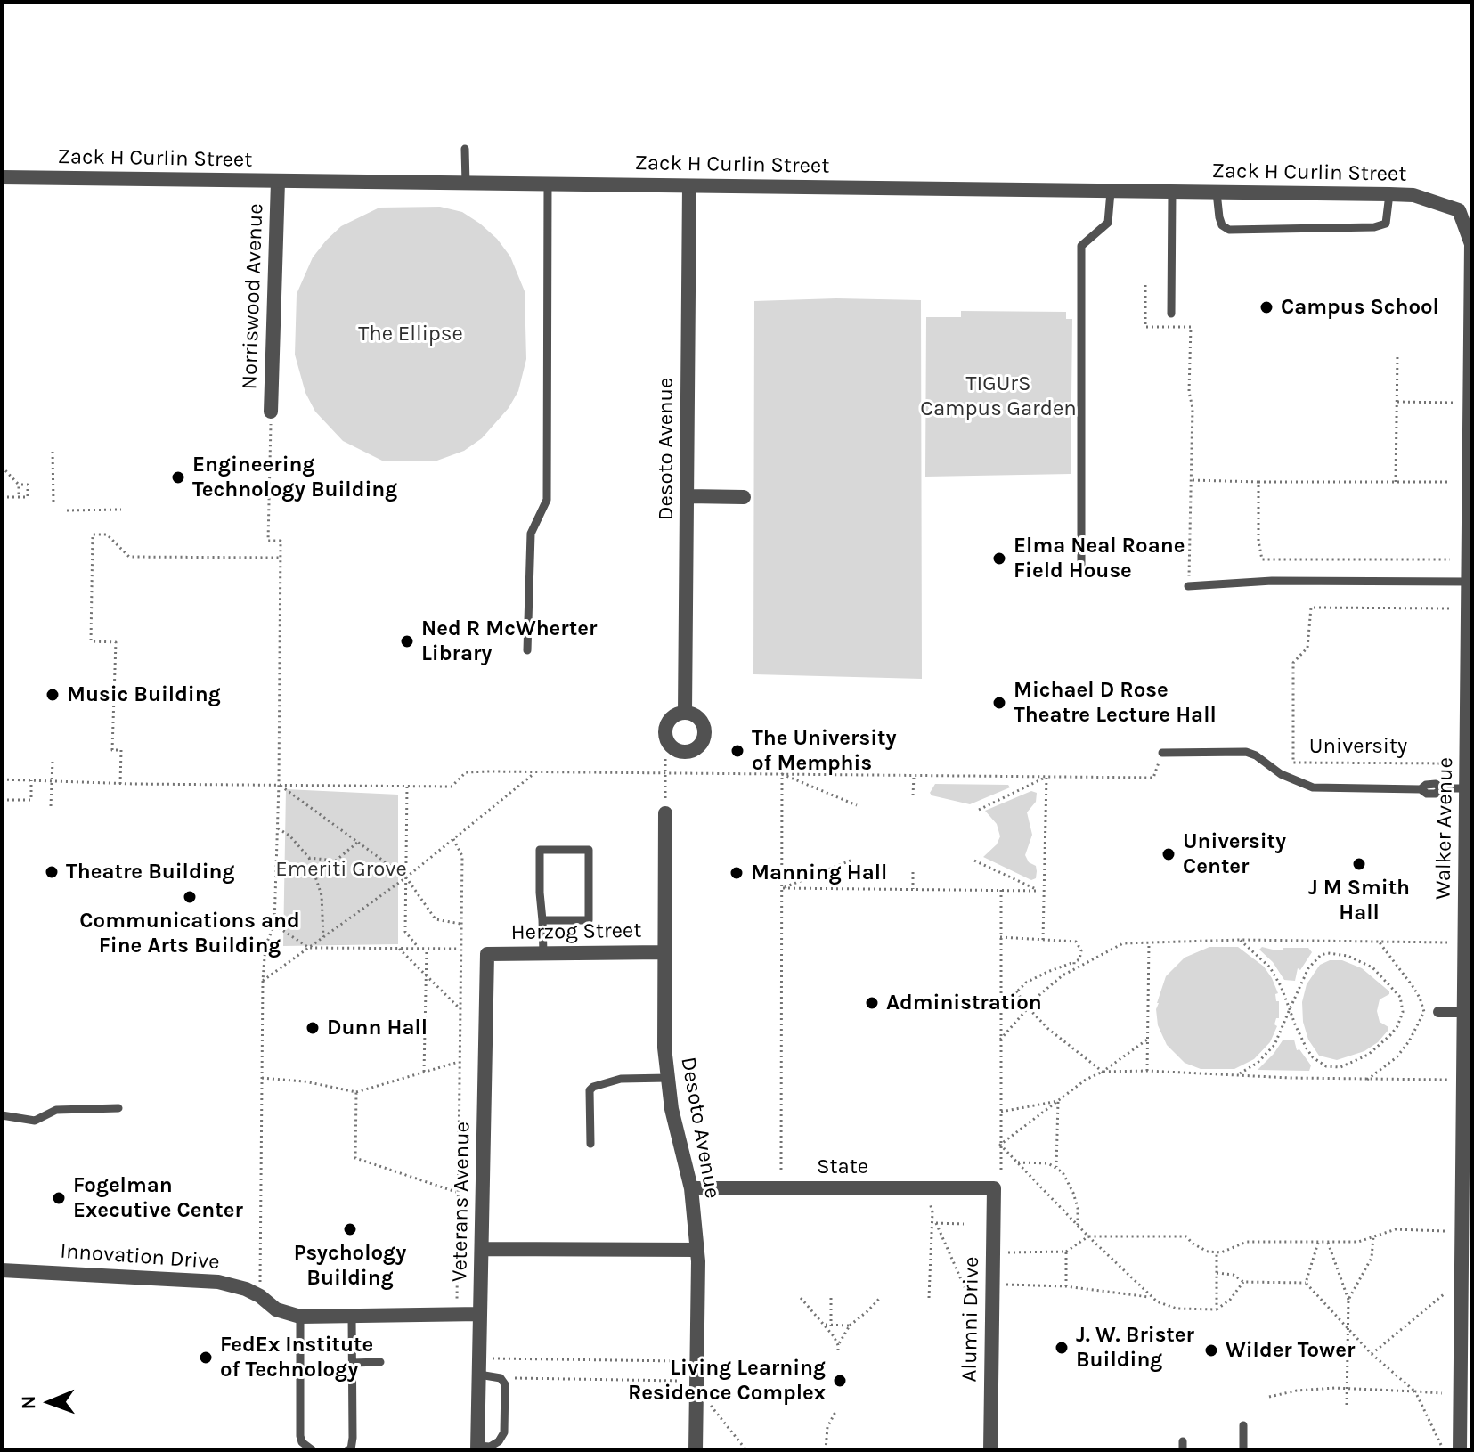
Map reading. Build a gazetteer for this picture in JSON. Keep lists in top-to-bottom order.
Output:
{
  "streets": {
    "street": [
      "Zack H Curlin Street",
      "Norriswood Avenue",
      "Desoto Avenue",
      "Walker Avenue",
      "Herzog Street",
      "State",
      "Veterans Avenue",
      "Innovation Drive",
      "Alumni Drive"
    ],
    "path": ["University"]
  },
  "crossings": [
    ["Zack H Curlin Street", "Norriswood Avenue"],
    ["Zack H Curlin Street", "Desoto Avenue"],
    ["Zack H Curlin Street", "Walker Avenue"],
    ["Desoto Avenue", "Herzog Street"],
    ["Desoto Avenue", "State"],
    ["University", "Walker Avenue"],
    ["Herzog Street", "Veterans Avenue"],
    ["State", "Alumni Drive"],
    ["Veterans Avenue", "Innovation Drive"]
  ],
  "parks": ["The Ellipse", "TIGUrS Campus Garden", "Emeriti Grove"],
  "places": [
    "Campus School",
    "Engineering Technology Building",
    "Elma Neal Roane Field House",
    "Ned R McWherter Library",
    "Music Building",
    "Michael D Rose Theatre Lecture Hall",
    "The University of Memphis",
    "University Center",
    "J M Smith Hall",
    "Theatre Building",
    "Manning Hall",
    "Communications and Fine Arts Building",
    "Administration",
    "Dunn Hall",
    "Fogelman Executive Center",
    "Psychology Building",
    "J. W. Brister Building",
    "Wilder Tower",
    "FedEx Institute of Technology",
    "Living Learning Residence Complex"
  ],
  "north": "left"
}
